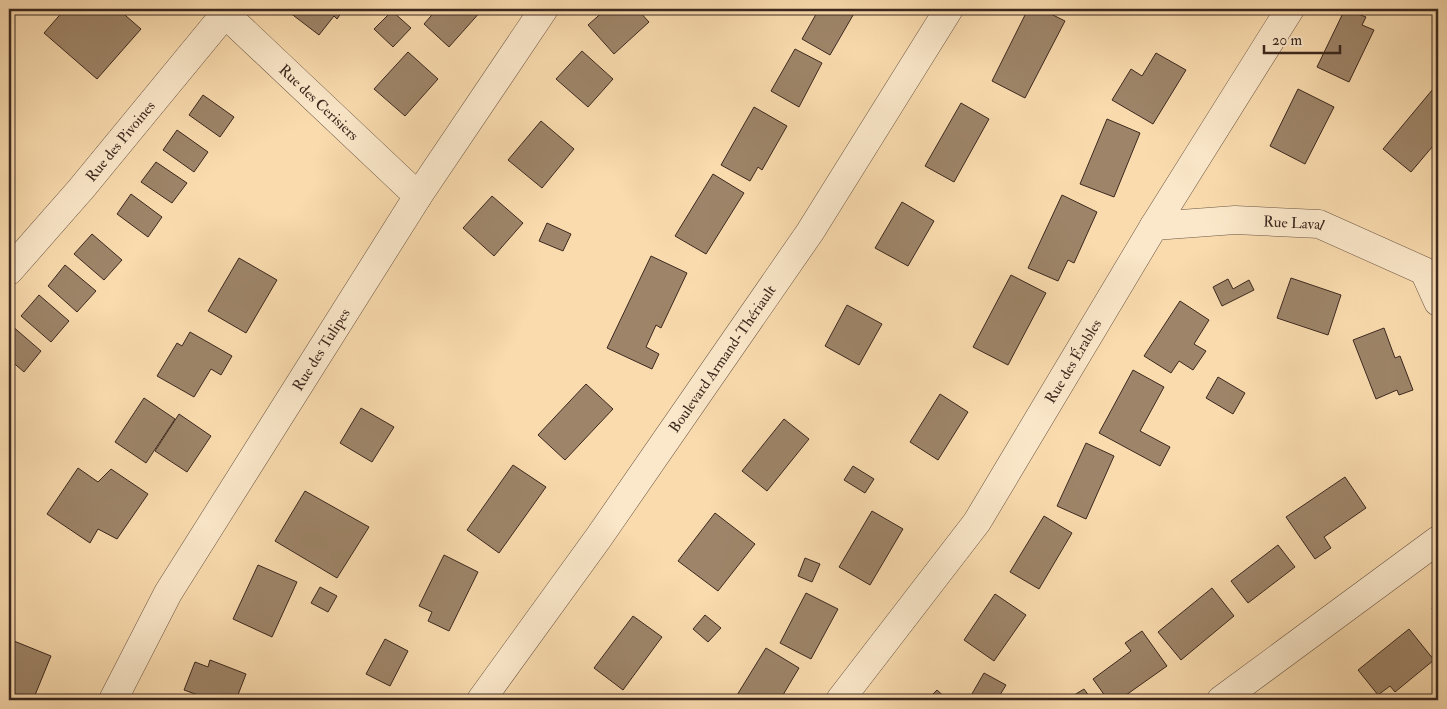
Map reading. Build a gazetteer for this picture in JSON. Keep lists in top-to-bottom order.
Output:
{
  "streets": {
    "street": [
      "Rue des Cerisiers",
      "Rue des Pivoines",
      "Rue Laval",
      "Rue des Tulipes",
      "Boulevard Armand-Thériault",
      "Rue des Érables"
    ]
  },
  "crossings": [
    ["Rue des Cerisiers", "Rue des Pivoines"],
    ["Rue des Cerisiers", "Rue des Tulipes"],
    ["Rue Laval", "Rue des Érables"]
  ],
  "scale_bar": "20 m"
}
